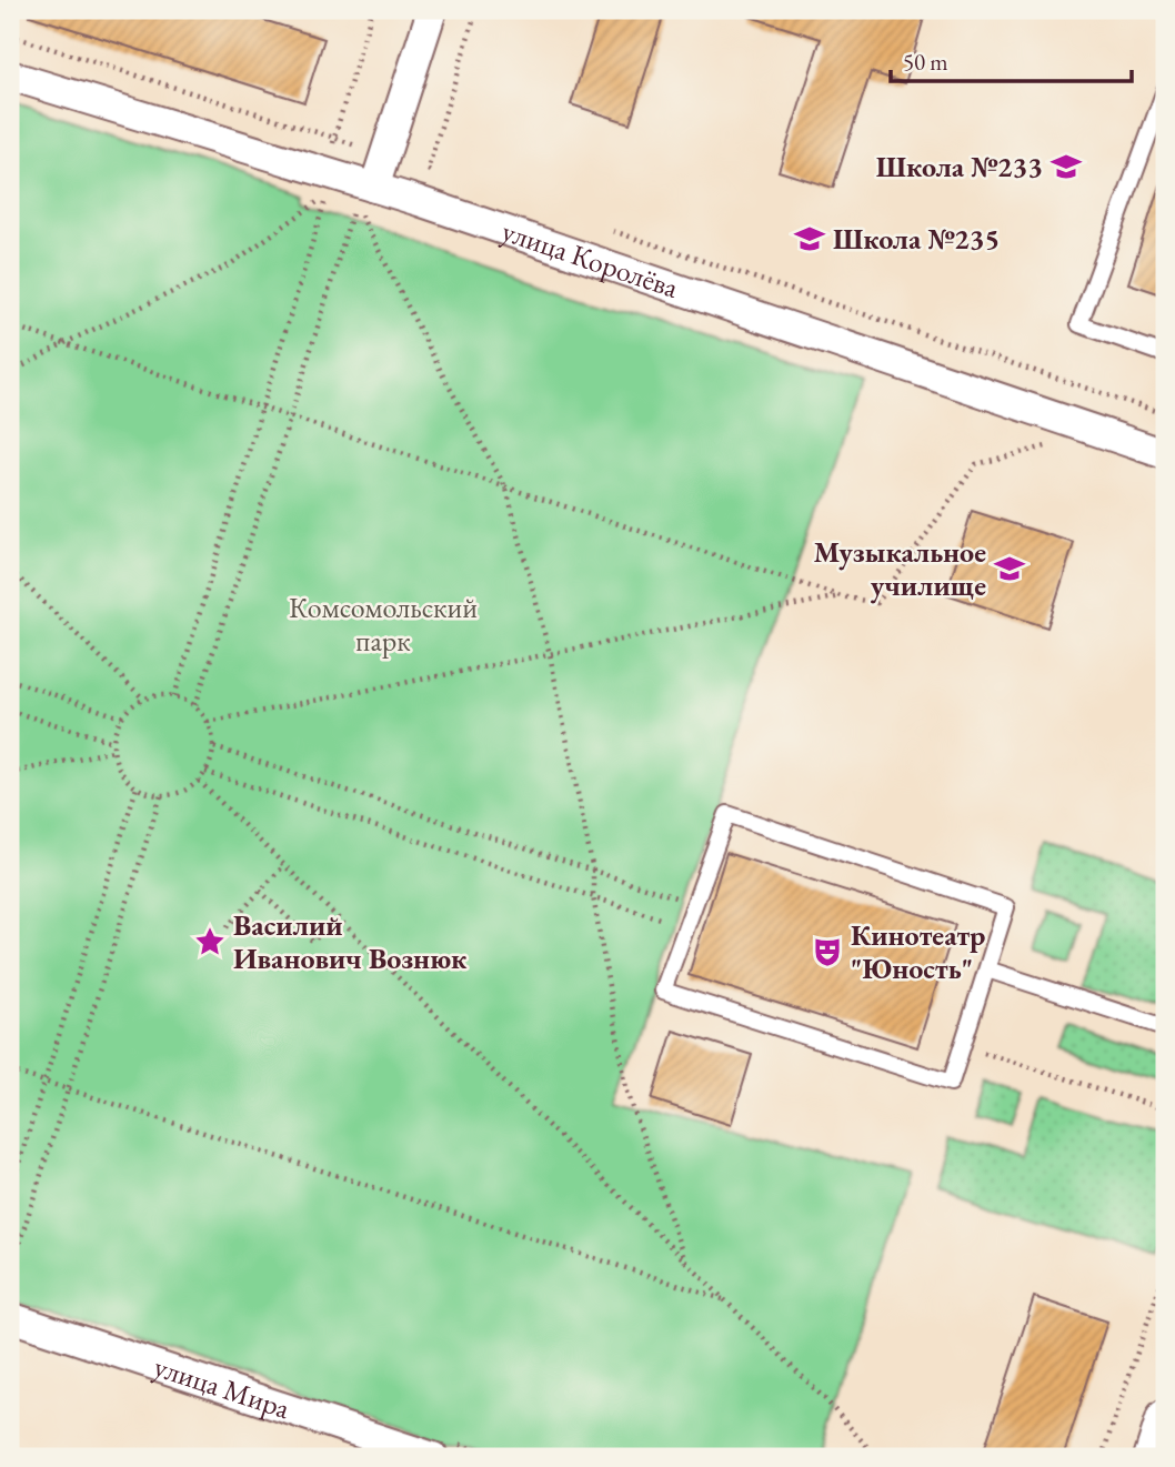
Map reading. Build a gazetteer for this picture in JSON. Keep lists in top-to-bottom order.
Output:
{
  "streets": {
    "street": ["улица Королёва", "улица Мира"]
  },
  "parks": ["Комсомольский парк"],
  "places": {
    "school or university": ["Школа №233", "Школа №235", "Музыкальное училище"],
    "place": ["Василий Иванович Вознюк"],
    "theatre": ["Кинотеатр \"Юность\""]
  },
  "scale_bar": "50 m"
}
